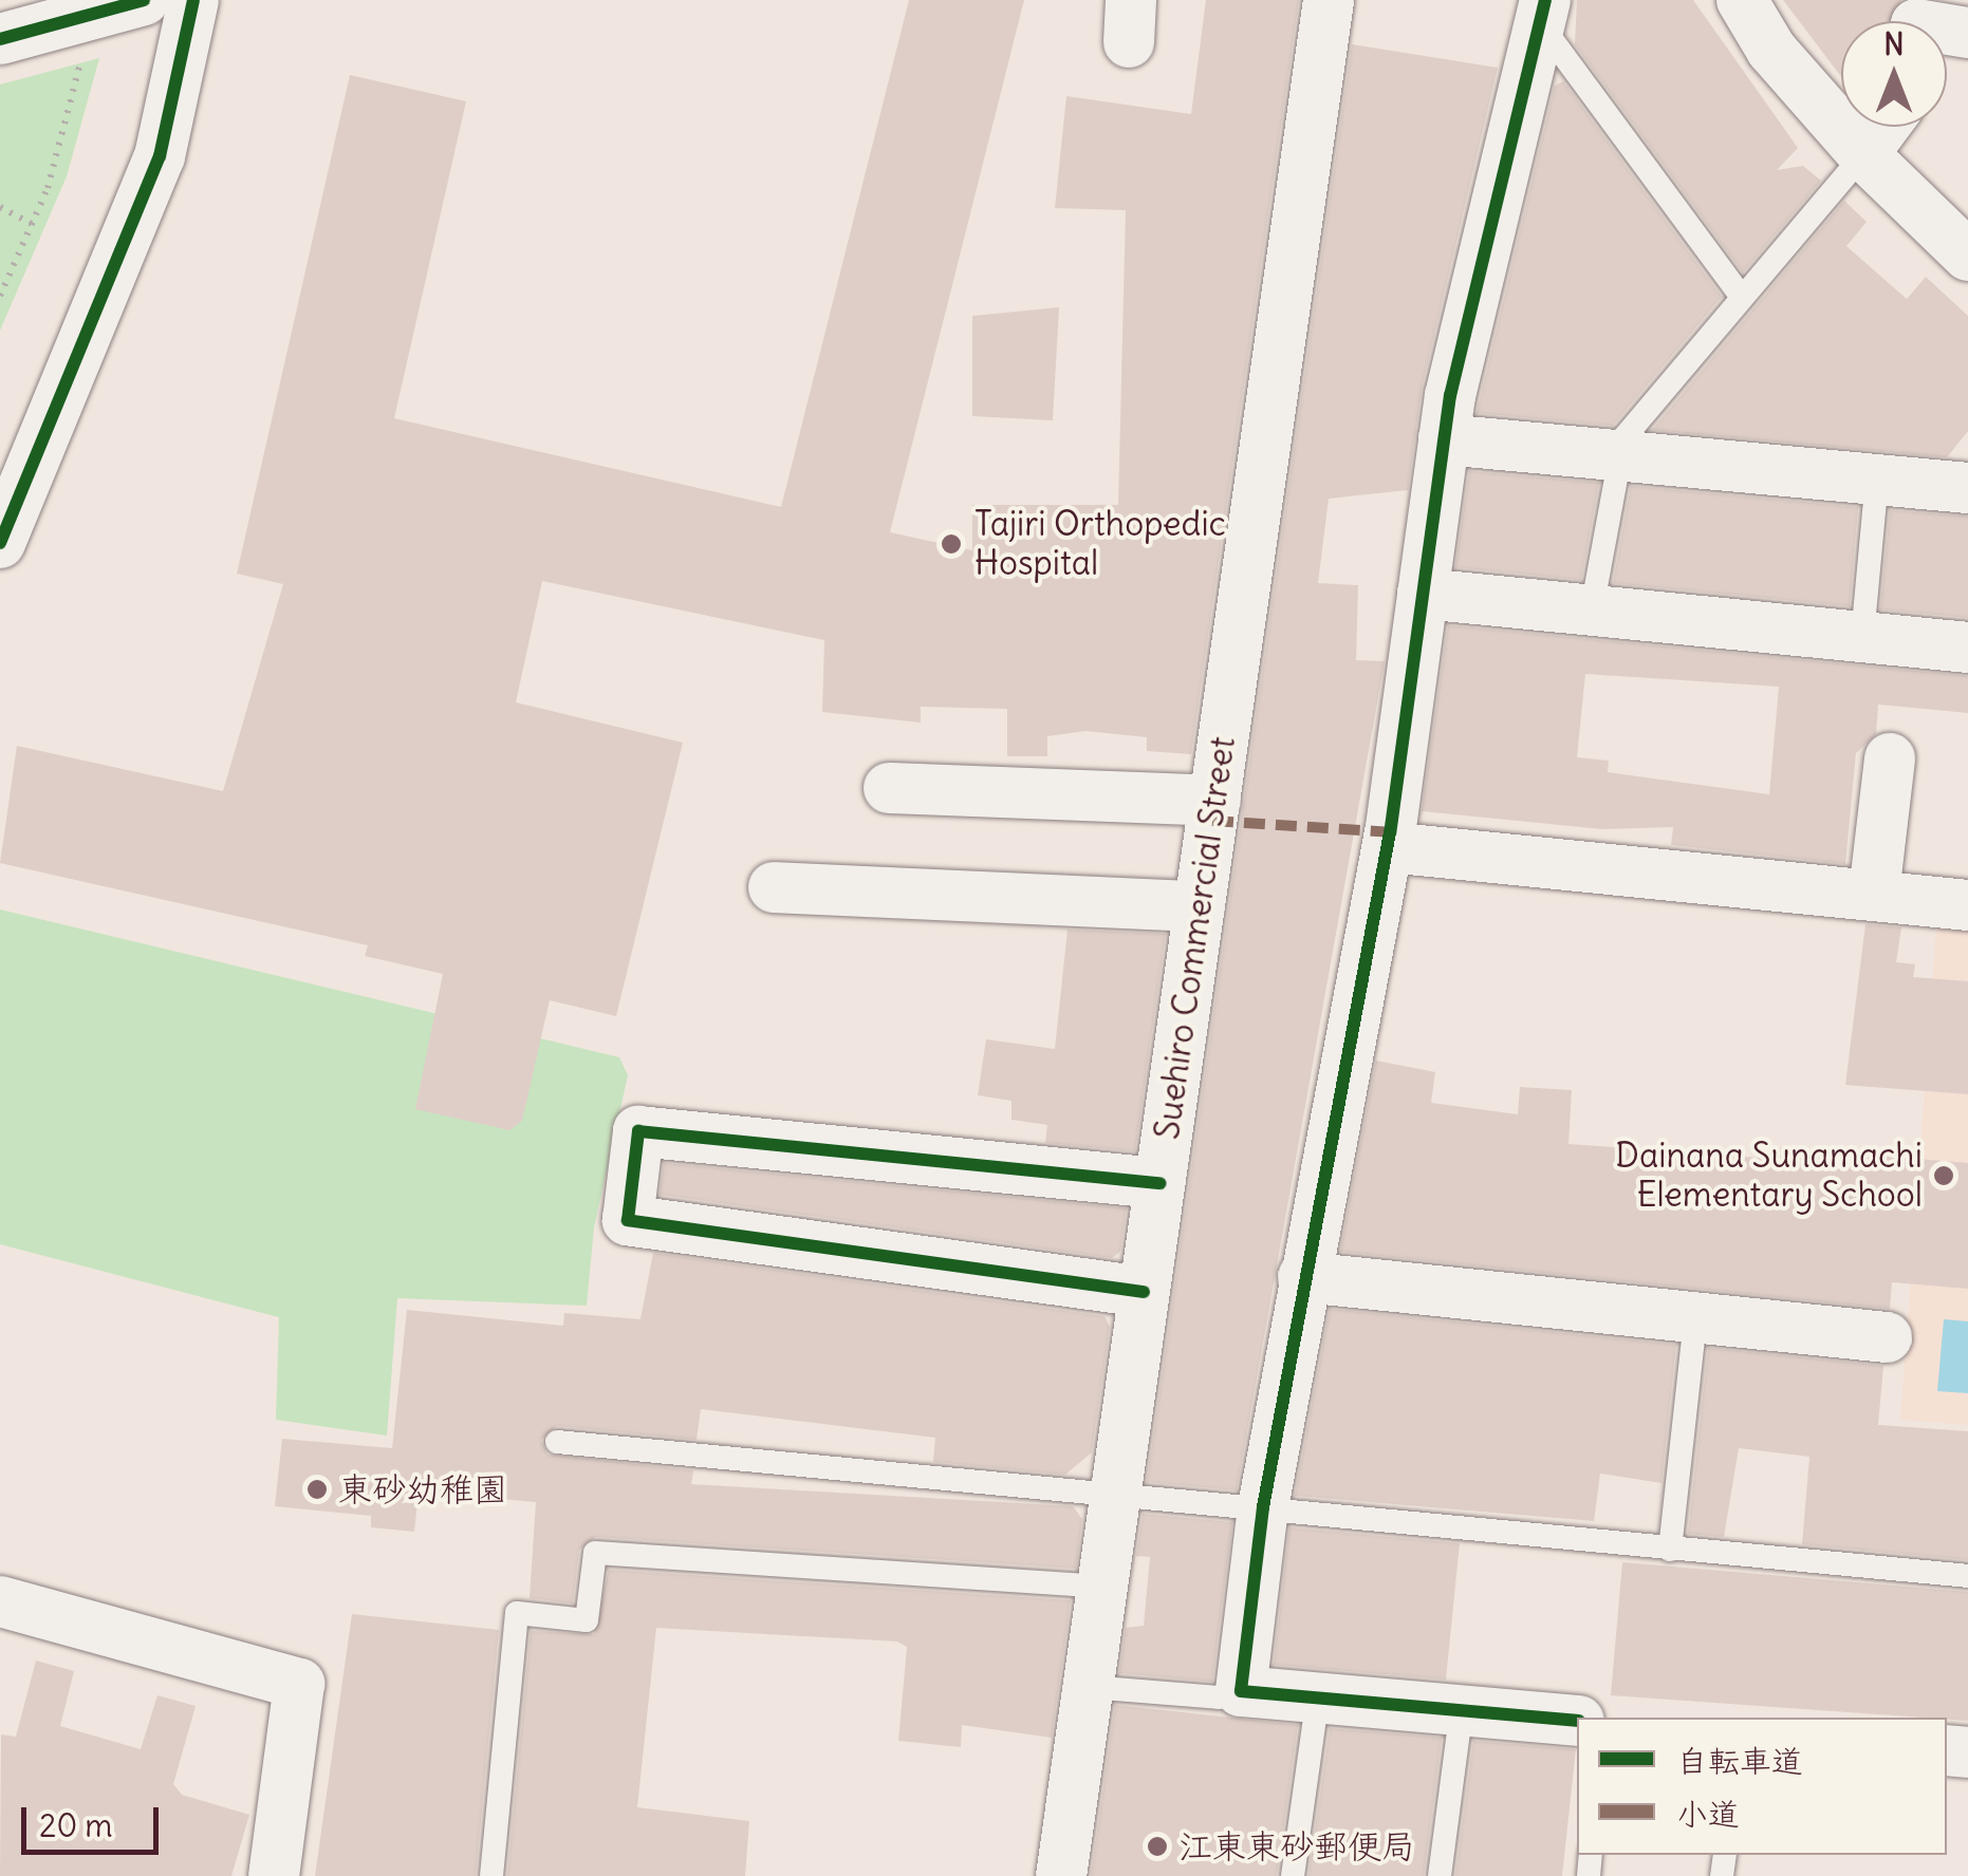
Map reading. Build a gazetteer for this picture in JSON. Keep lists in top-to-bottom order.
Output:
{
  "streets": {
    "street": ["Suehiro Commercial Street"]
  },
  "places": [
    "Tajiri Orthopedic Hospital",
    "Dainana Sunamachi Elementary School",
    "東砂幼稚園",
    "江東東砂郵便局"
  ],
  "legend": ["自転車道", "小道"],
  "scale_bar": "20 m",
  "north": "top"
}
